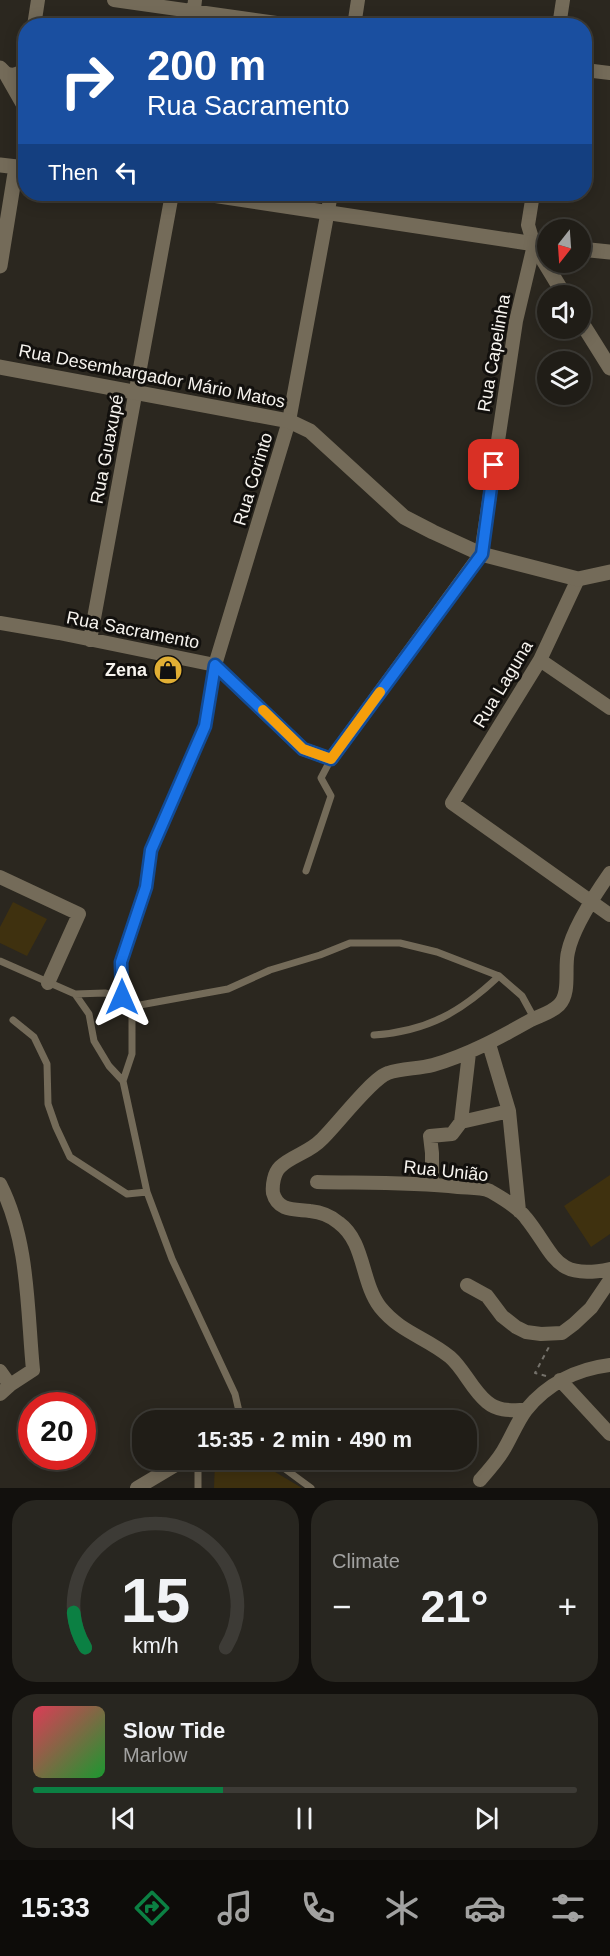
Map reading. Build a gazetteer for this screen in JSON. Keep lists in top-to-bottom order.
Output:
{
  "streets": {
    "street": [
      "Rua Capelinha",
      "Rua Desembargador Mário Matos",
      "Rua Guaxupé",
      "Rua Corinto",
      "Rua Sacramento",
      "Rua Laguna",
      "Rua União"
    ]
  },
  "crossings": [
    ["Rua Capelinha", "Rua Desembargador Mário Matos"],
    ["Rua Capelinha", "Rua Sacramento"],
    ["Rua Desembargador Mário Matos", "Rua Guaxupé"],
    ["Rua Desembargador Mário Matos", "Rua Corinto"],
    ["Rua Desembargador Mário Matos", "Rua Laguna"],
    ["Rua Guaxupé", "Rua Sacramento"],
    ["Rua Corinto", "Rua Sacramento"]
  ],
  "places": {
    "shop": ["Zena"]
  },
  "north": "bottom",
  "page": {
    "turn": ["200 m", "Rua Sacramento"],
    "then": "Then",
    "limit": "20",
    "trip": "15:35 · 2 min · 490 m",
    "tile": "Climate",
    "heat": ["−", "21°", "+"],
    "song": ["Slow Tide", "Marlow"],
    "tabs": "15:33",
    "gauge": ["15", "km/h"]
  }
}
